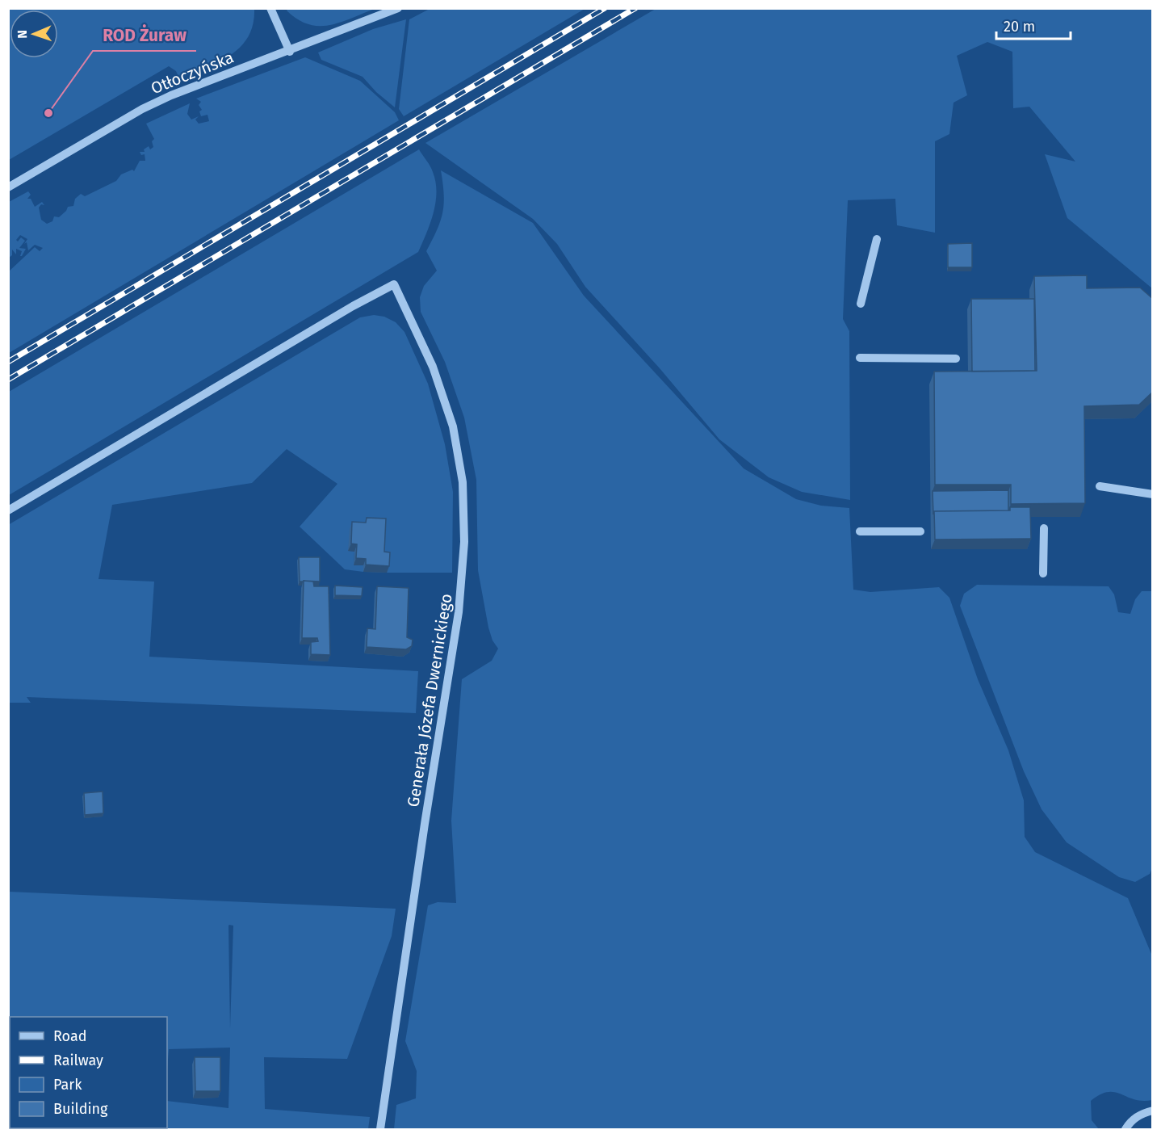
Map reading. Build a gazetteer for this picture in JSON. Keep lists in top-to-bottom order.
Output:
{
  "streets": {
    "street": ["Otłoczyńska", "Generała Józefa Dwernickiego"]
  },
  "places": ["ROD Żuraw"],
  "legend": [
    "Road",
    "Railway",
    "Park",
    "Building"
  ],
  "scale_bar": "20 m",
  "north": "left"
}
